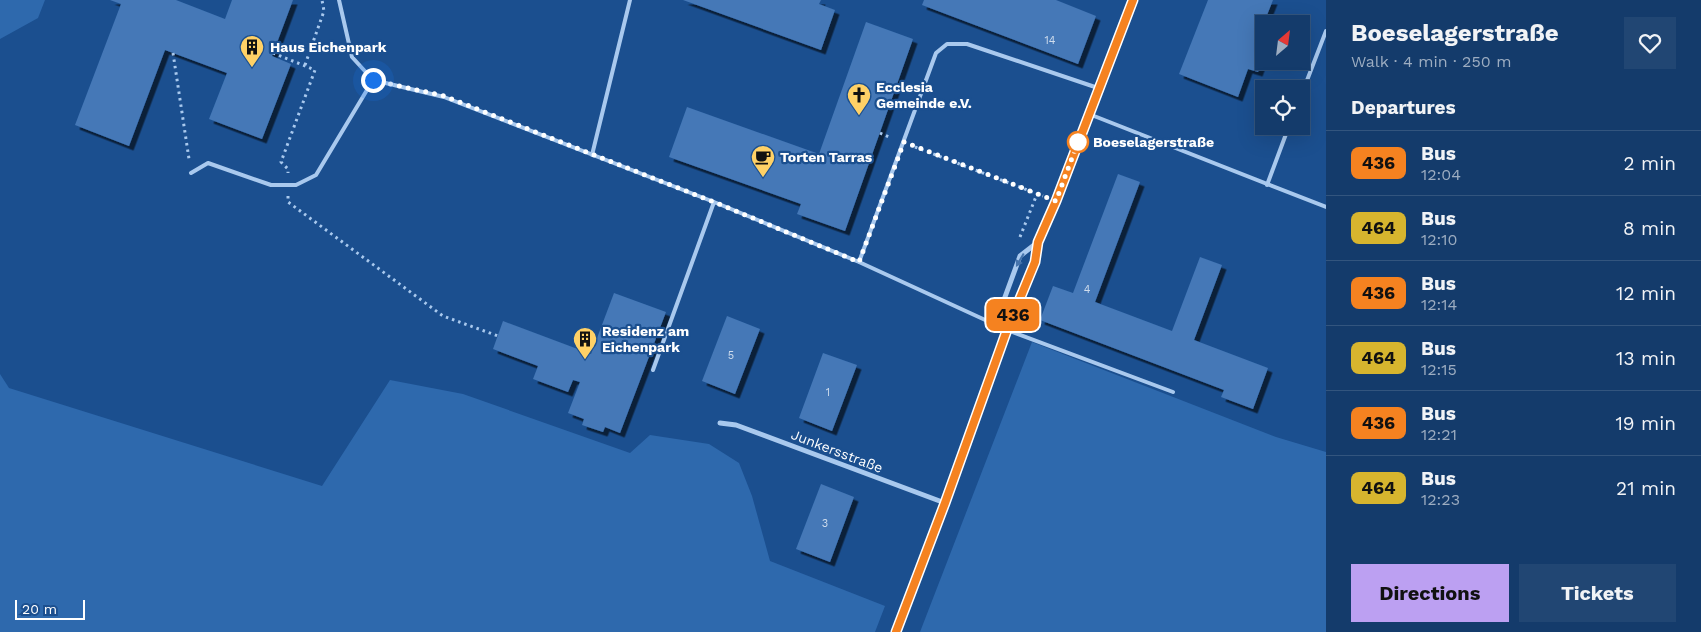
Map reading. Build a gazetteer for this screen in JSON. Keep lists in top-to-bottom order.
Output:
{
  "streets": {
    "street": ["Junkersstraße"]
  },
  "places": {
    "building": ["Haus Eichenpark", "Residenz am Eichenpark"],
    "church": ["Ecclesia Gemeinde e.V."],
    "other": ["Boeselagerstraße"],
    "cafe": ["Torten Tarras"]
  },
  "lines": ["bus line 436"],
  "house_numbers": [
    "14",
    "4",
    "5",
    "1",
    "3"
  ],
  "scale_bar": "20 m",
  "north": "top right",
  "page": {
    "on_map": "436",
    "heading": [
      ["Boeselagerstraße", "Walk · 4 min · 250 m"],
      "Departures"
    ],
    "list": [
      {
        "mark": "436",
        "name": "Bus",
        "note": "12:04",
        "value": "2 min"
      },
      {
        "mark": "464",
        "name": "Bus",
        "note": "12:10",
        "value": "8 min"
      },
      {
        "mark": "436",
        "name": "Bus",
        "note": "12:14",
        "value": "12 min"
      },
      {
        "mark": "464",
        "name": "Bus",
        "note": "12:15",
        "value": "13 min"
      },
      {
        "mark": "436",
        "name": "Bus",
        "note": "12:21",
        "value": "19 min"
      },
      {
        "mark": "464",
        "name": "Bus",
        "note": "12:23",
        "value": "21 min"
      }
    ],
    "buttons": ["Directions", "Tickets"],
    "scale": "20 m"
  }
}
